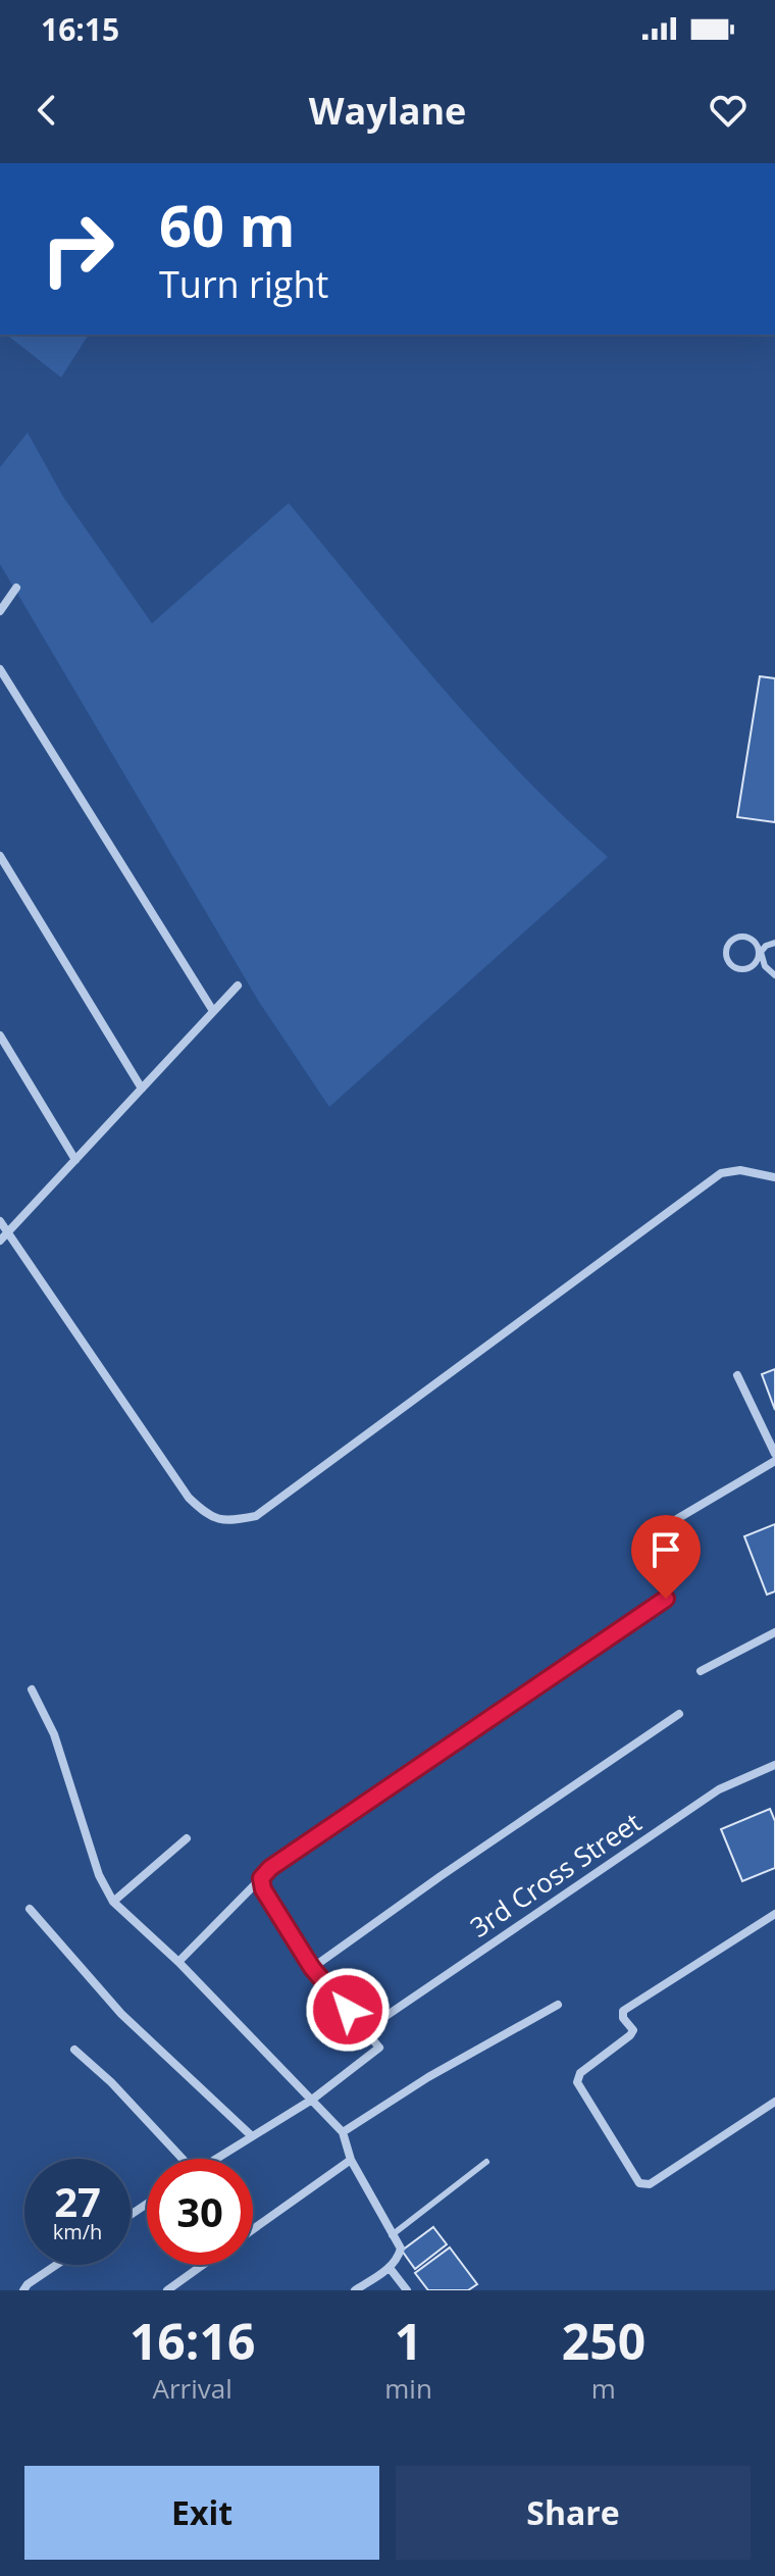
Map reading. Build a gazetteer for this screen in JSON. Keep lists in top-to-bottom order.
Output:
{
  "streets": {
    "street": ["3rd Cross Street"]
  },
  "page": {
    "status": "16:15",
    "header": "Waylane",
    "turn": ["60 m", "Turn right"],
    "speed": "27 km/h",
    "limit": "30",
    "eta": [
      "16:16",
      "Arrival",
      "1",
      "min",
      "250",
      "m"
    ],
    "buttons": ["Exit", "Share"]
  }
}
